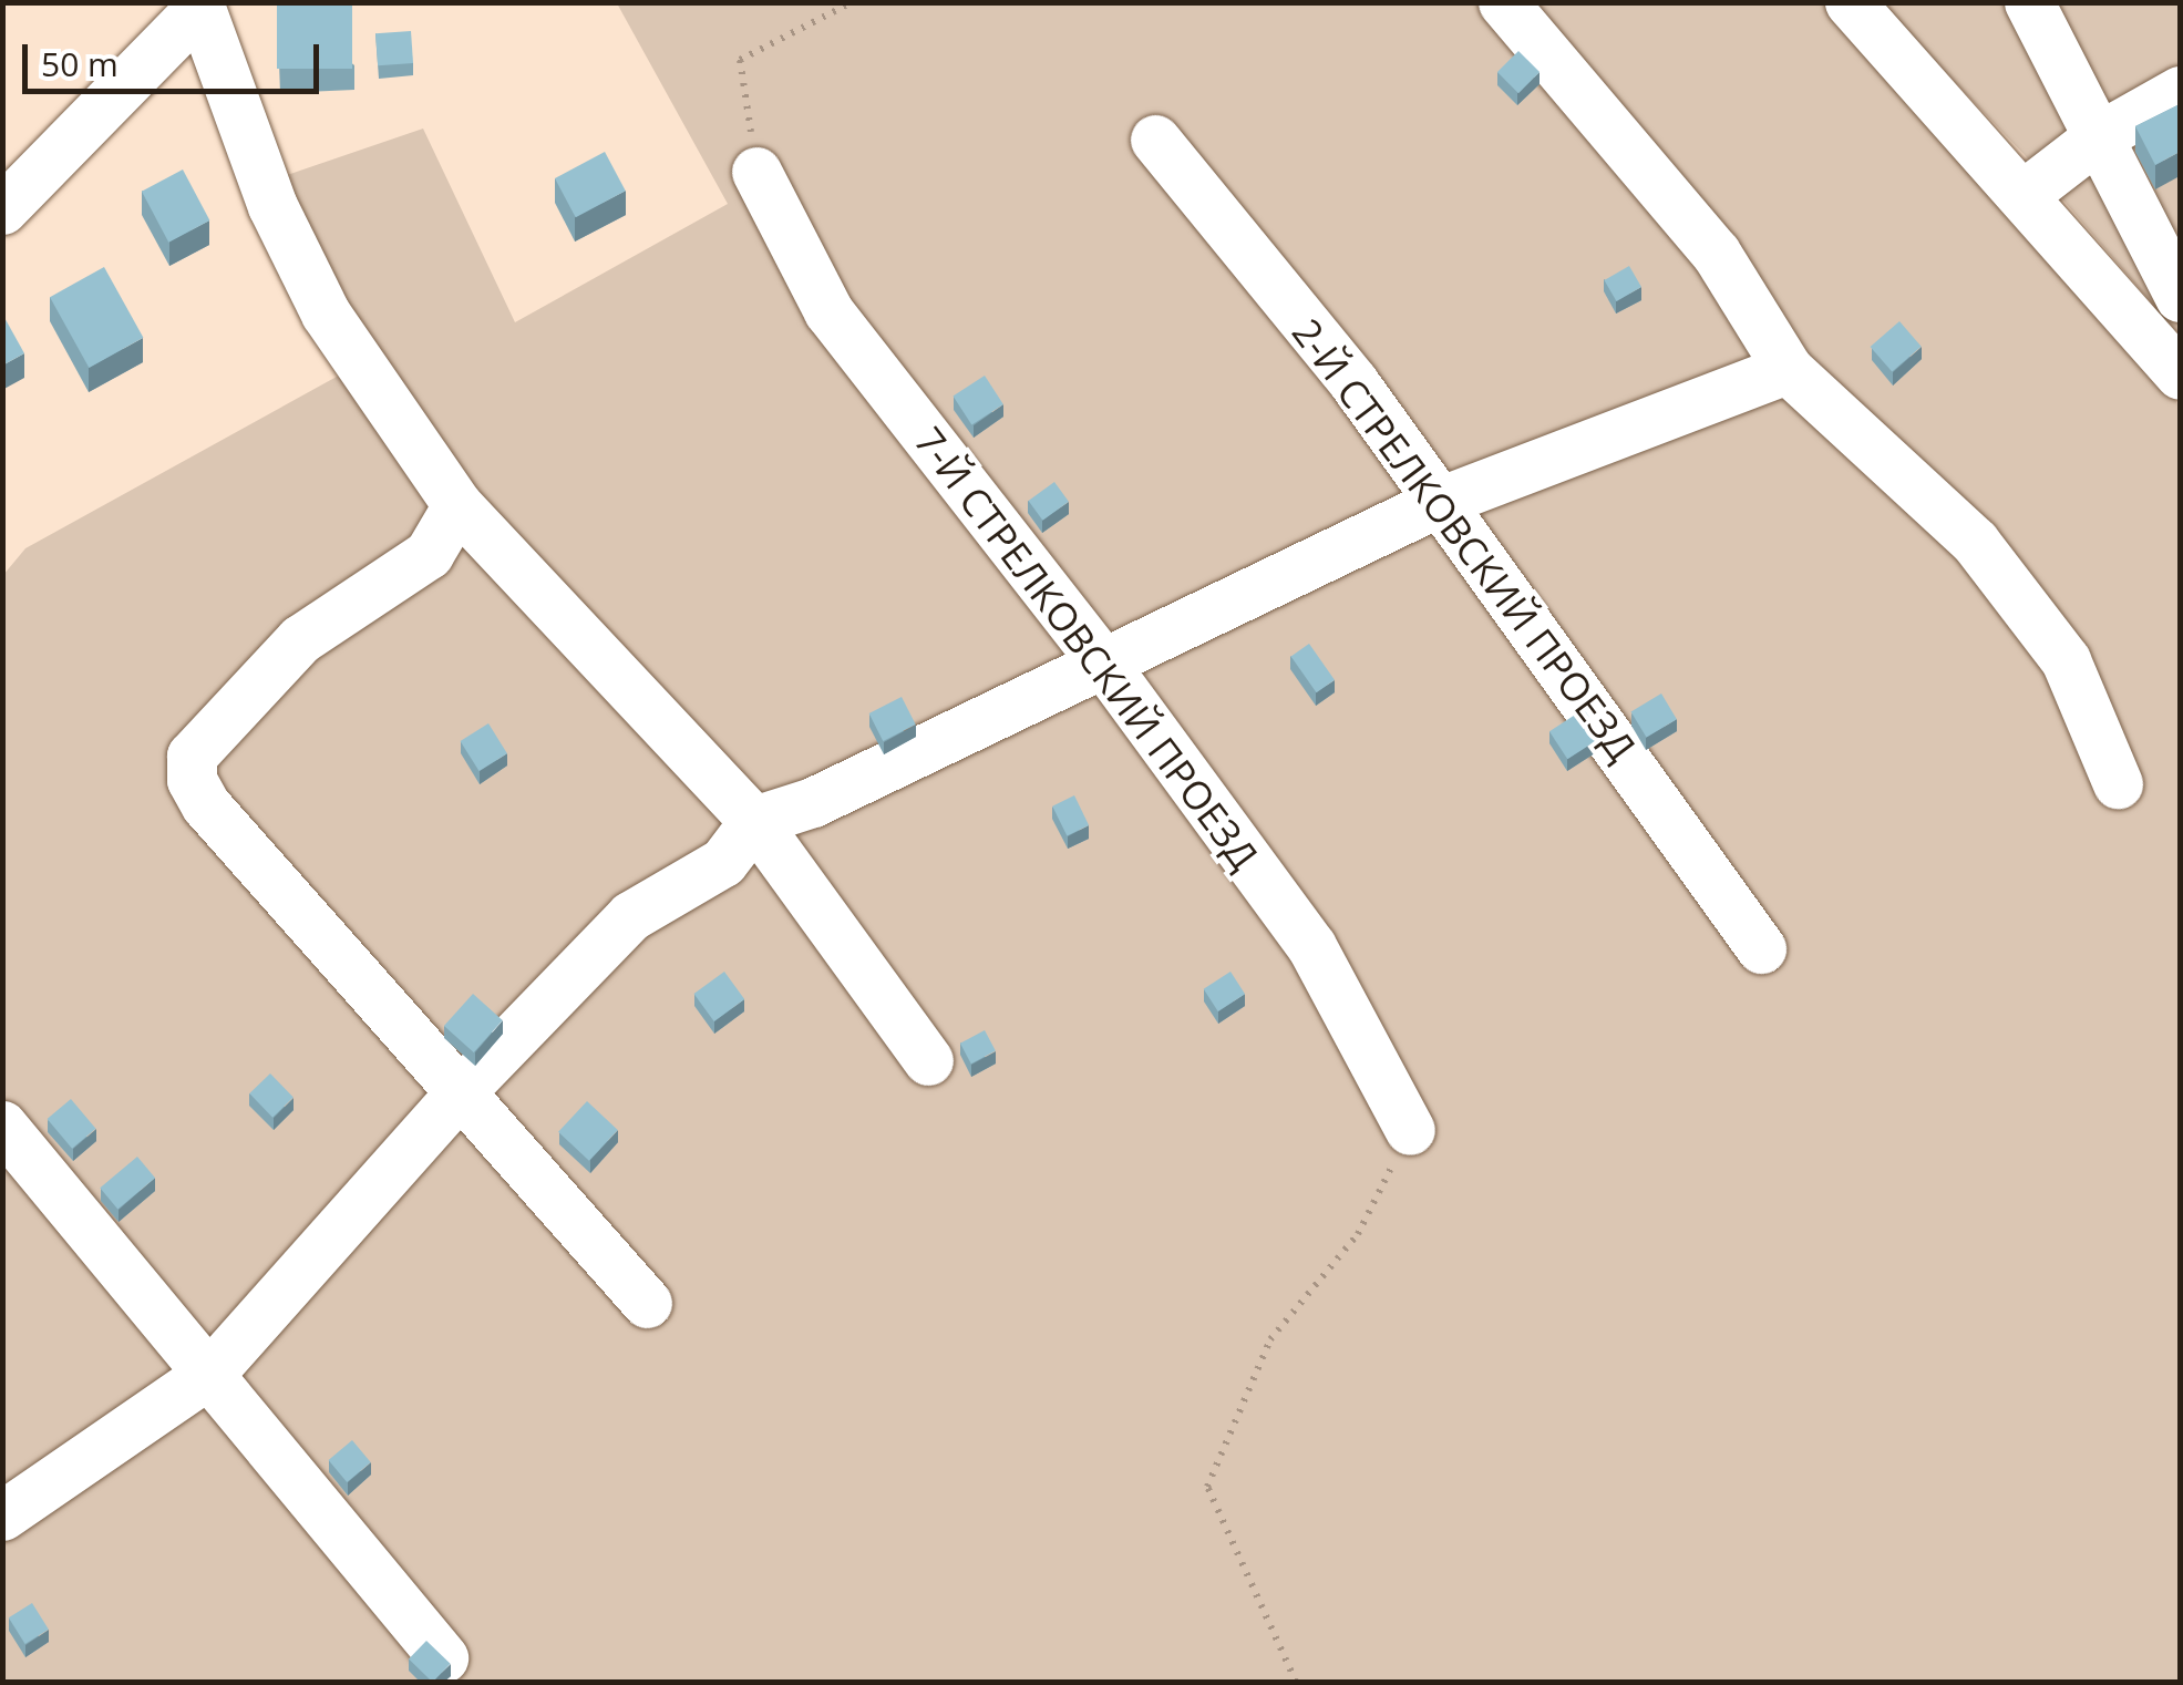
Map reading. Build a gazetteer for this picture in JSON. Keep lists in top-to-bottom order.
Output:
{
  "streets": {
    "street": ["2-Й СТРЕЛКОВСКИЙ ПРОЕЗД", "7-Й СТРЕЛКОВСКИЙ ПРОЕЗД"]
  },
  "scale_bar": "50 m"
}
